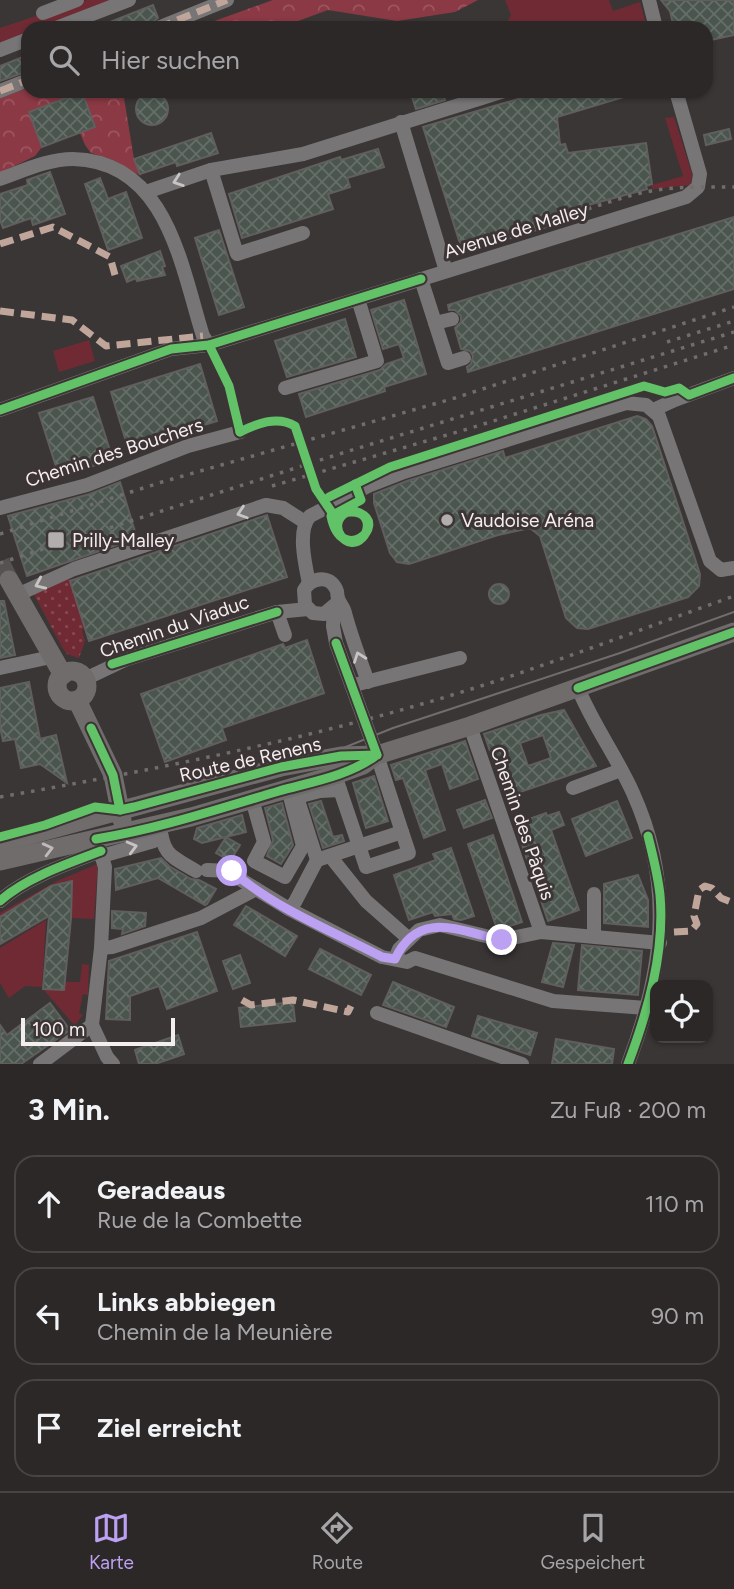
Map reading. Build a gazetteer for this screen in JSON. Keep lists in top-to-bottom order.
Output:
{
  "streets": {
    "main road": ["Route de Renens"],
    "street": [
      "Avenue de Malley",
      "Chemin des Bouchers",
      "Chemin du Viaduc",
      "Chemin des Pâquis"
    ]
  },
  "crossings": [
    ["Route de Renens", "Chemin des Pâquis"]
  ],
  "places": {
    "other": ["Vaudoise Aréna"],
    "transit": ["Prilly-Malley"]
  },
  "scale_bar": "100 m",
  "page": {
    "search": "Hier suchen",
    "scale": "100 m",
    "heading": ["3 Min.", "Zu Fuß · 200 m"],
    "list": [
      ["Geradeaus", "Rue de la Combette", "110 m"],
      ["Links abbiegen", "Chemin de la Meunière", "90 m"],
      "Ziel erreicht"
    ],
    "nav": ["Karte", "Route", "Gespeichert"]
  }
}
